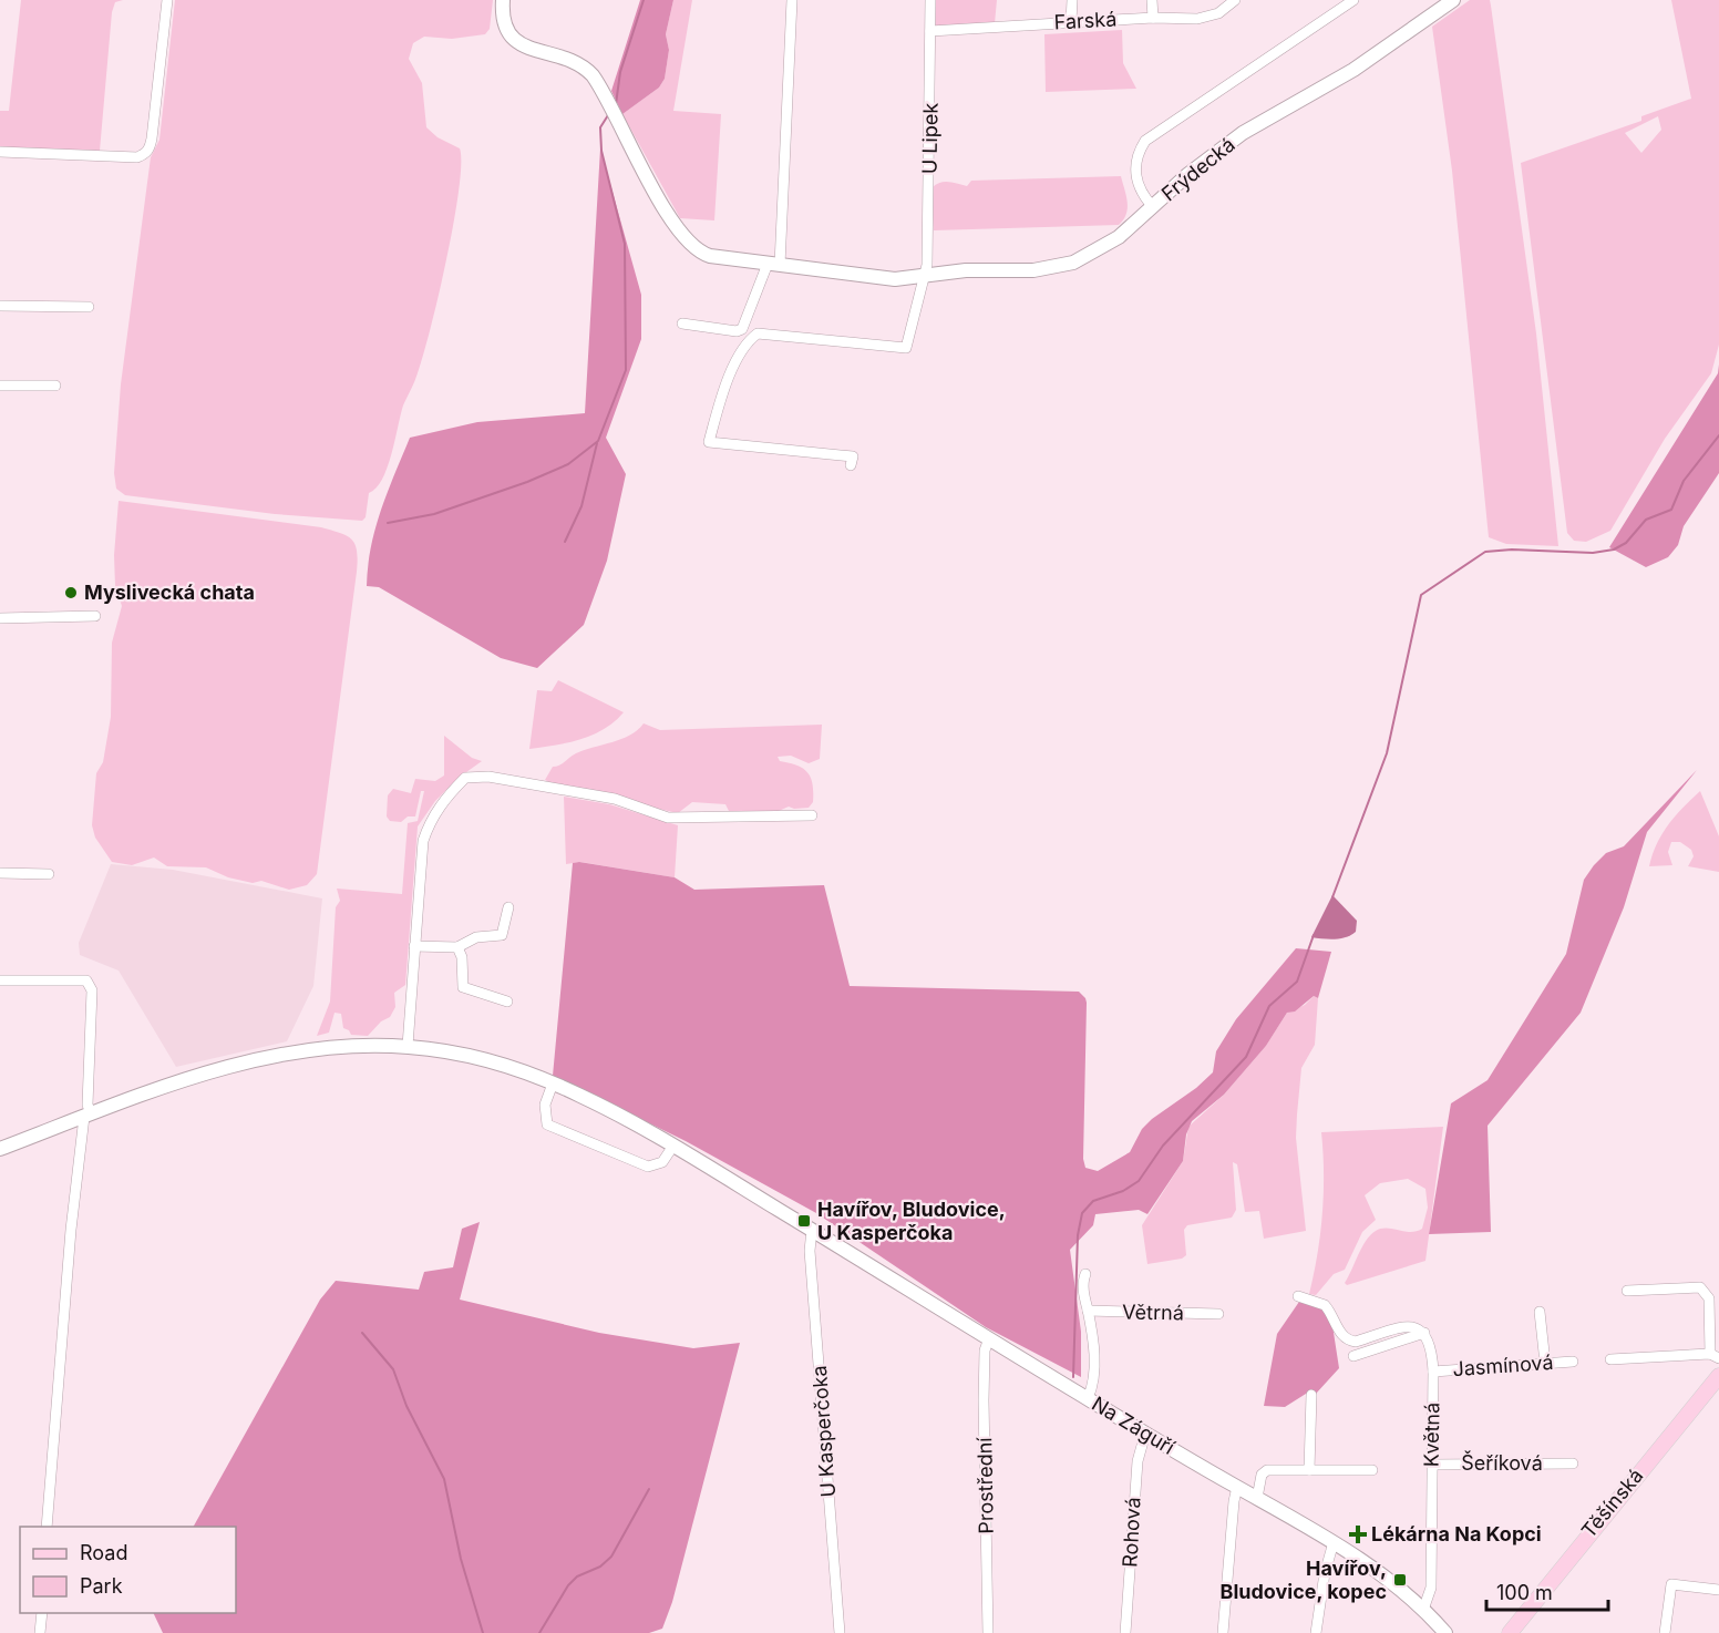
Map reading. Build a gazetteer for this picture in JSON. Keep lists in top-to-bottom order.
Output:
{
  "streets": {
    "main road": ["Těšínská"],
    "street": [
      "Farská",
      "U Lipek",
      "Frýdecká",
      "Větrná",
      "Jasmínová",
      "Na Záguří",
      "U Kasperčoka",
      "Květná",
      "Šeříková",
      "Prostřední",
      "Rohová"
    ]
  },
  "crossings": [
    ["Farská", "U Lipek"],
    ["U Lipek", "Frýdecká"],
    ["Jasmínová", "Květná"],
    ["Na Záguří", "U Kasperčoka"],
    ["Na Záguří", "Květná"],
    ["Na Záguří", "Prostřední"],
    ["Na Záguří", "Rohová"],
    ["Květná", "Šeříková"]
  ],
  "places": {
    "other": ["Myslivecká chata"],
    "transit": ["Havířov, Bludovice, U Kasperčoka", "Havířov, Bludovice, kopec"],
    "health": ["Lékárna Na Kopci"]
  },
  "legend": ["Road", "Park"],
  "scale_bar": "100 m"
}
